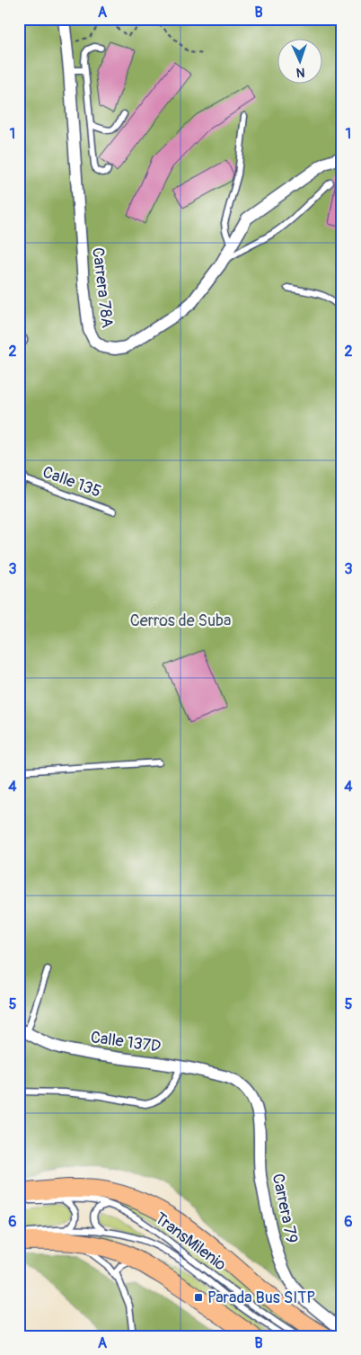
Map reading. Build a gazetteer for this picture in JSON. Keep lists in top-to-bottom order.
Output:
{
  "streets": {
    "street": ["Carrera 78A", "Calle 137D", "Carrera 79"],
    "lane": ["Calle 135", "TransMilenio"]
  },
  "crossings": [
    ["Calle 137D", "Carrera 79"]
  ],
  "parks": ["Cerros de Suba"],
  "places": {
    "transit": ["Parada Bus SITP"]
  },
  "north": "bottom",
  "grid": {
    "columns": ["A", "B"],
    "rows": [
      "1",
      "2",
      "3",
      "4",
      "5",
      "6"
    ]
  }
}
